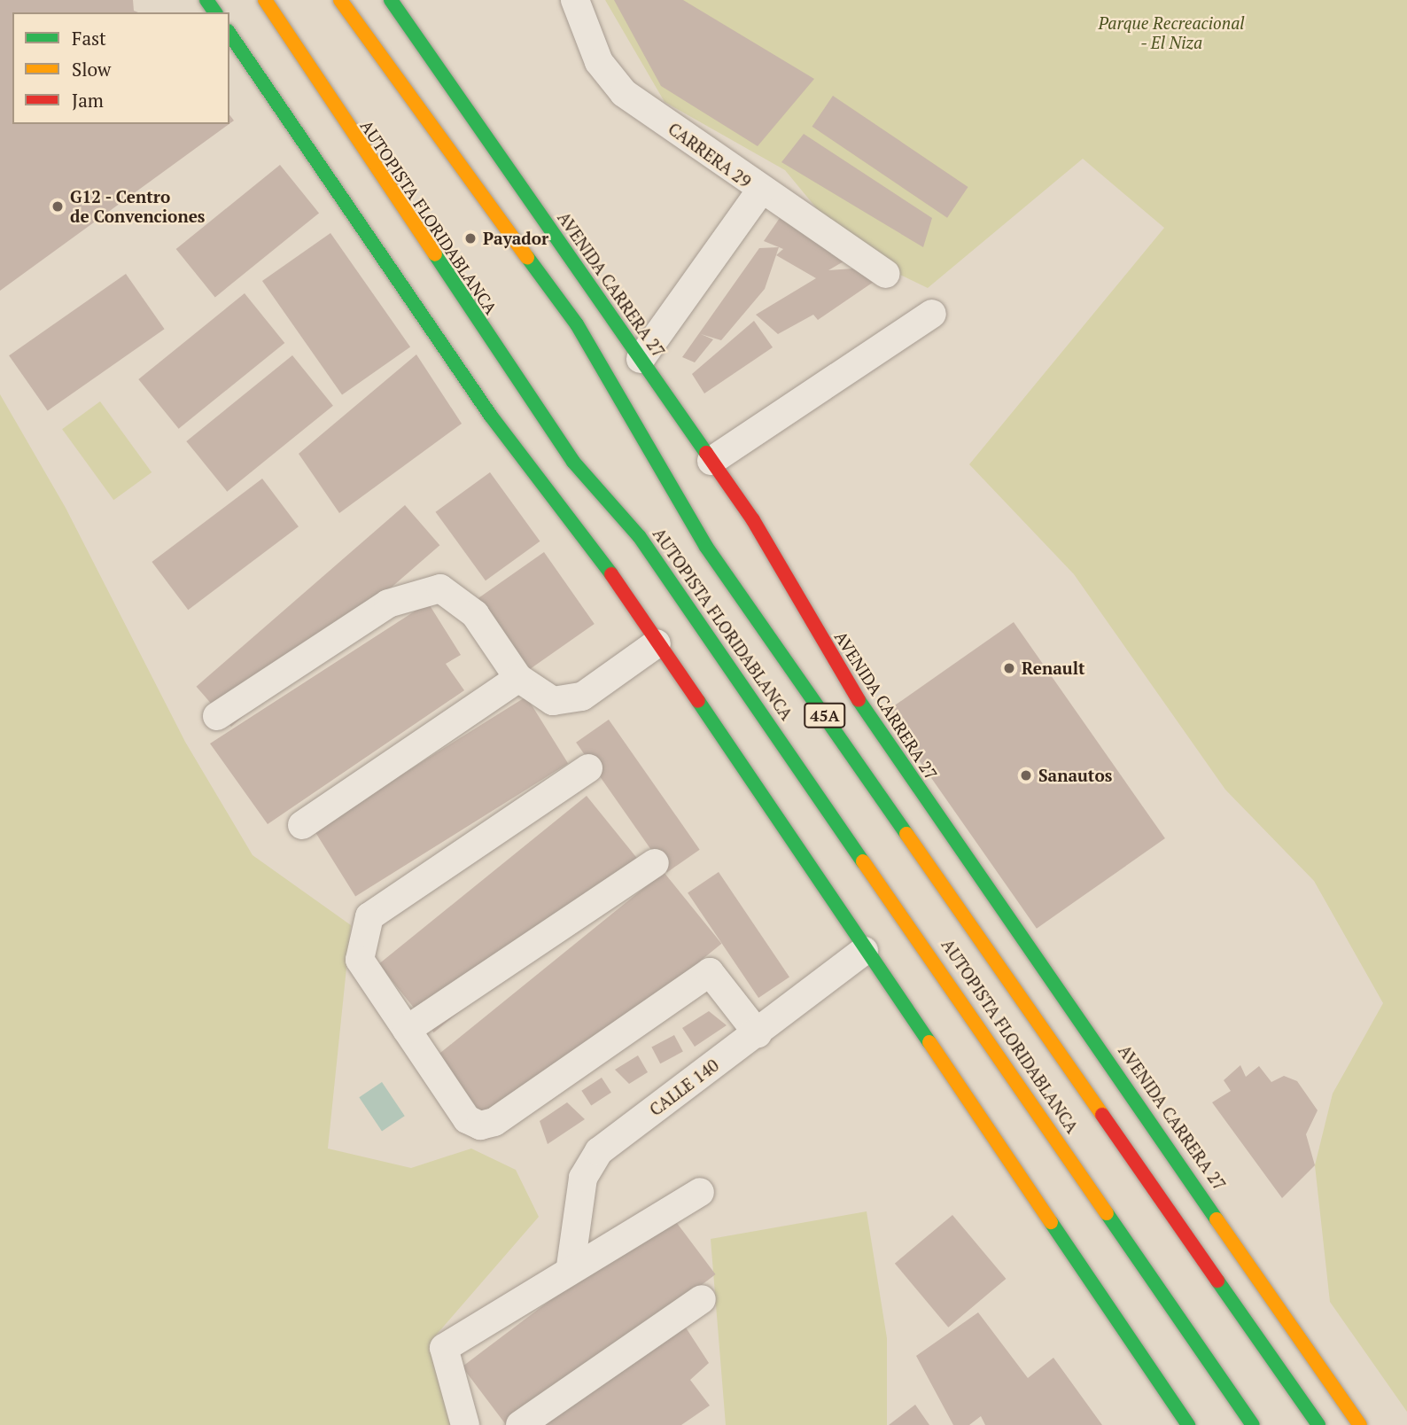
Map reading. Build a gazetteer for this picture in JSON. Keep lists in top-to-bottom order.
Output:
{
  "streets": {
    "highway": ["AUTOPISTA FLORIDABLANCA", "AVENIDA CARRERA 27", "45A"],
    "street": ["CARRERA 29", "CALLE 140"]
  },
  "parks": ["Parque Recreacional - El Niza"],
  "places": [
    "G12 - Centro de Convenciones",
    "Payador",
    "Renault",
    "Sanautos"
  ],
  "legend": ["Fast", "Slow", "Jam"]
}
